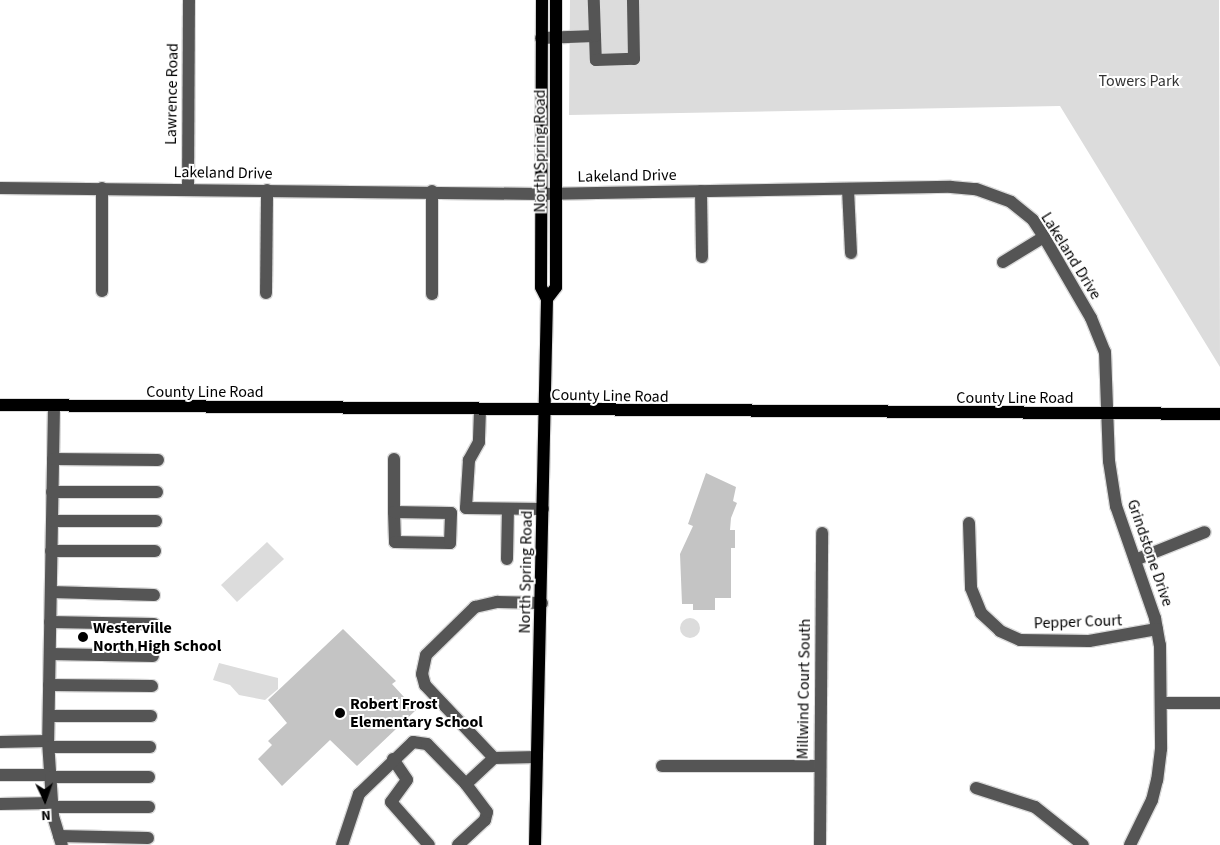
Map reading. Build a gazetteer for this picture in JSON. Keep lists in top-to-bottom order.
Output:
{
  "streets": {
    "main road": ["North Spring Road", "County Line Road"],
    "street": [
      "Lawrence Road",
      "Lakeland Drive",
      "Grindstone Drive",
      "Pepper Court",
      "Millwind Court South"
    ]
  },
  "crossings": [
    ["Lawrence Road", "Lakeland Drive"],
    ["North Spring Road", "Lakeland Drive"],
    ["North Spring Road", "County Line Road"],
    ["Lakeland Drive", "County Line Road"],
    ["Lakeland Drive", "Grindstone Drive"],
    ["County Line Road", "Grindstone Drive"],
    ["Grindstone Drive", "Pepper Court"]
  ],
  "parks": ["Towers Park"],
  "places": ["Westerville North High School", "Robert Frost Elementary School"],
  "north": "bottom"
}
